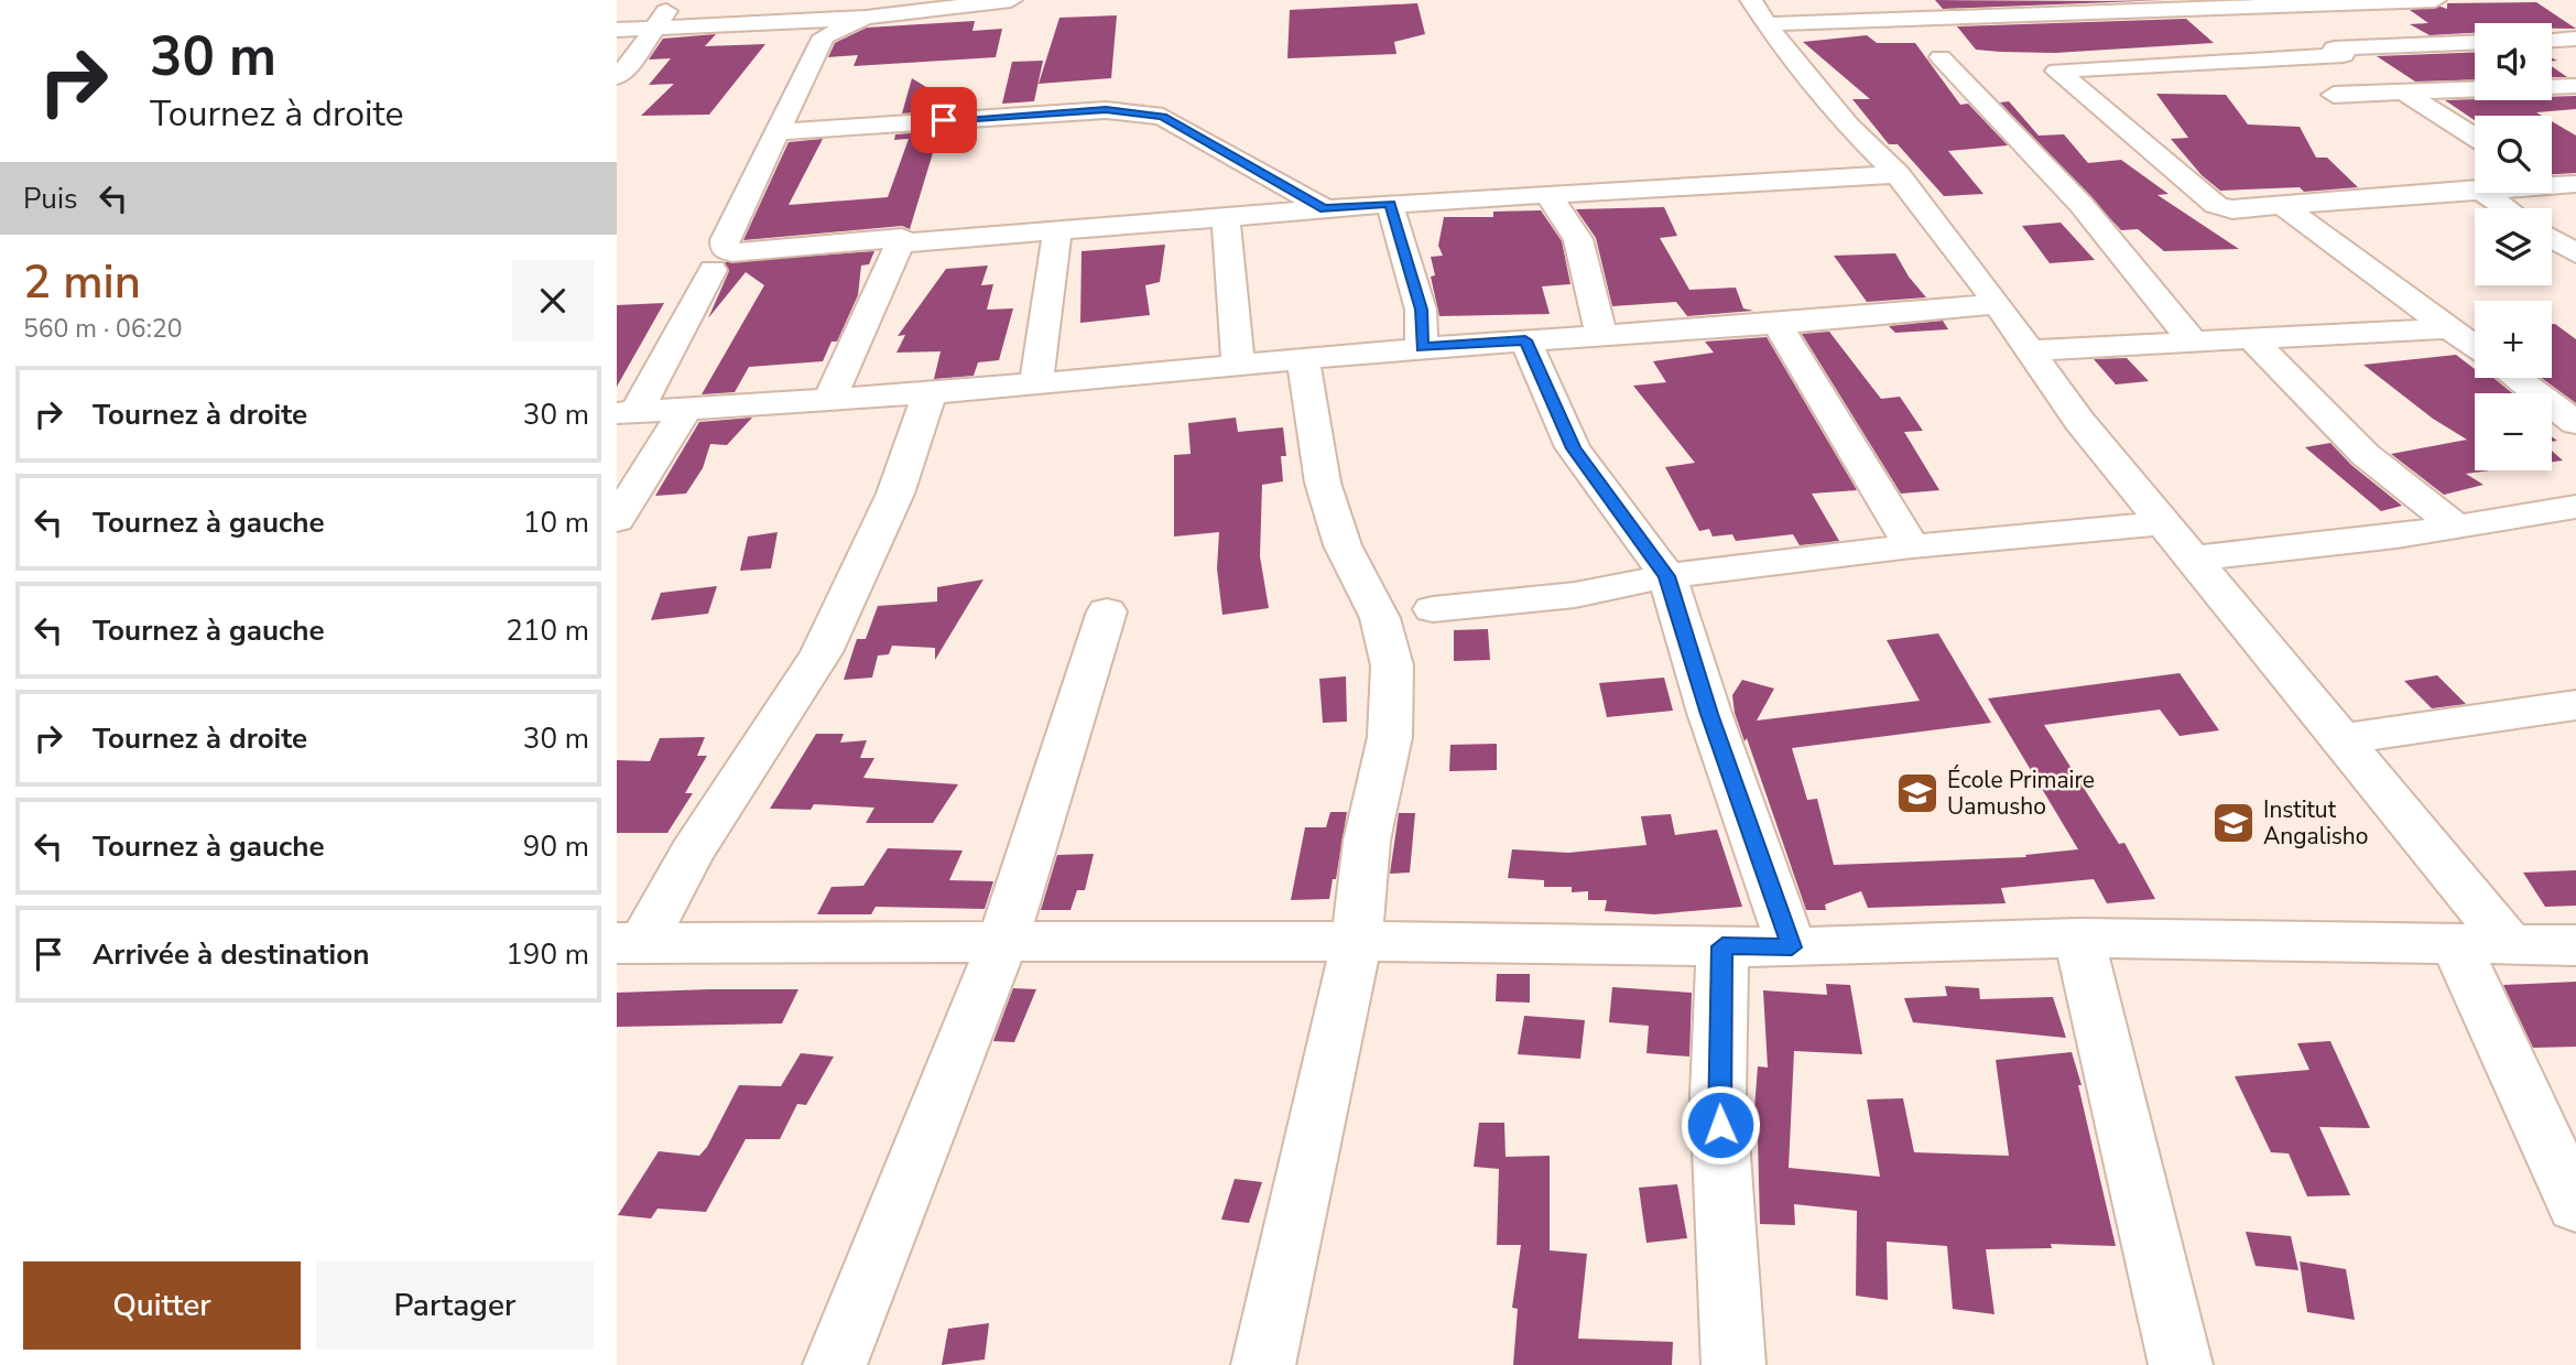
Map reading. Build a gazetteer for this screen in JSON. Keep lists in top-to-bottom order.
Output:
{
  "places": {
    "school or university": ["École Primaire Uamusho", "Institut Angalisho"]
  },
  "page": {
    "turn": ["30 m", "Tournez à droite"],
    "map_buttons": ["+", "−"],
    "then": "Puis",
    "heading": ["2 min", "560 m · 06:20"],
    "list": [
      {
        "name": "Tournez à droite",
        "value": "30 m"
      },
      {
        "name": "Tournez à gauche",
        "value": "10 m"
      },
      {
        "name": "Tournez à gauche",
        "value": "210 m"
      },
      {
        "name": "Tournez à droite",
        "value": "30 m"
      },
      {
        "name": "Tournez à gauche",
        "value": "90 m"
      },
      {
        "name": "Arrivée à destination",
        "value": "190 m"
      }
    ],
    "buttons": ["Quitter", "Partager"]
  }
}
